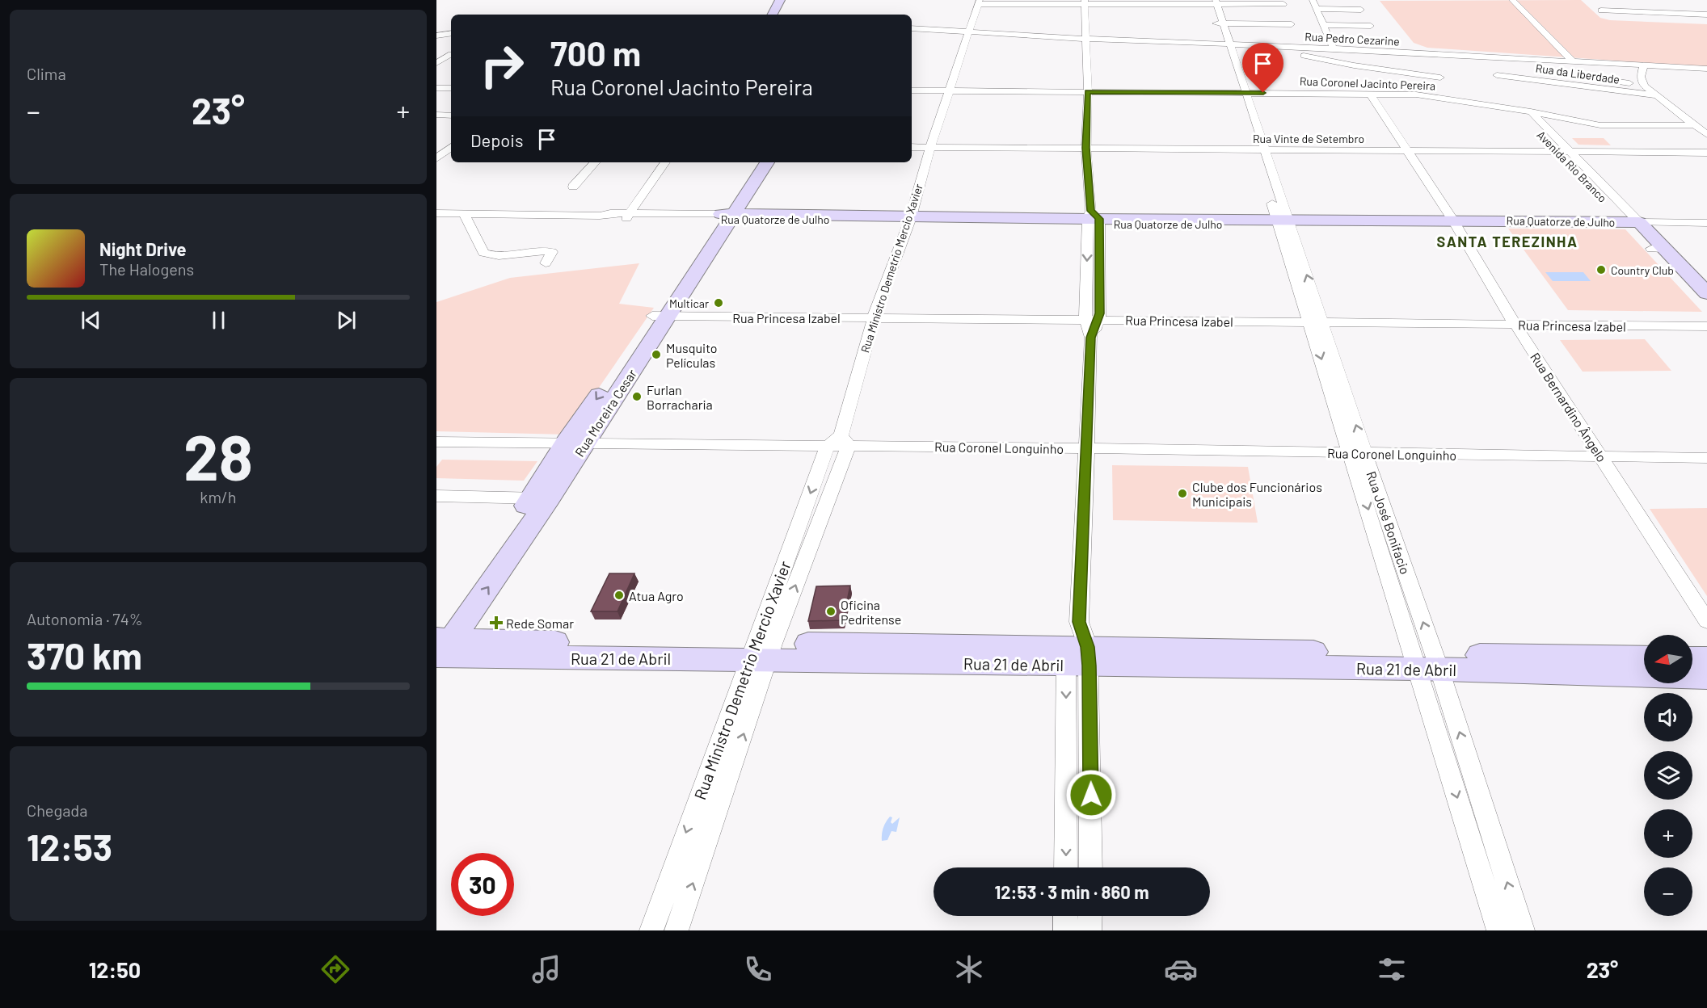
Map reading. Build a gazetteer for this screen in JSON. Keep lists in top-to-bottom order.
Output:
{
  "streets": {
    "street": [
      "Rua Pedro Cezarine",
      "Rua da Liberdade",
      "Rua Coronel Jacinto Pereira",
      "Rua Vinte de Setembro",
      "Avenida Rio Branco",
      "Rua Quatorze de Julho",
      "Rua Ministro Demetrio Mercio Xavier",
      "Rua Princesa Izabel",
      "Rua Bernardino Ângelo",
      "Rua Moreira Cesar",
      "Rua Coronel Longuinho",
      "Rua José Bonifacio",
      "Rua 21 de Abril"
    ]
  },
  "crossings": [
    ["Rua Pedro Cezarine", "Rua Ministro Demetrio Mercio Xavier"],
    ["Rua Pedro Cezarine", "Rua José Bonifacio"],
    ["Rua Coronel Jacinto Pereira", "Avenida Rio Branco"],
    ["Rua Coronel Jacinto Pereira", "Rua Ministro Demetrio Mercio Xavier"],
    ["Rua Coronel Jacinto Pereira", "Rua Bernardino Ângelo"],
    ["Rua Coronel Jacinto Pereira", "Rua José Bonifacio"],
    ["Rua Vinte de Setembro", "Avenida Rio Branco"],
    ["Rua Vinte de Setembro", "Rua Ministro Demetrio Mercio Xavier"],
    ["Rua Vinte de Setembro", "Rua Bernardino Ângelo"],
    ["Rua Vinte de Setembro", "Rua José Bonifacio"],
    ["Avenida Rio Branco", "Rua Quatorze de Julho"],
    ["Rua Quatorze de Julho", "Rua Ministro Demetrio Mercio Xavier"],
    ["Rua Quatorze de Julho", "Rua Bernardino Ângelo"],
    ["Rua Quatorze de Julho", "Rua Moreira Cesar"],
    ["Rua Quatorze de Julho", "Rua José Bonifacio"],
    ["Rua Ministro Demetrio Mercio Xavier", "Rua Princesa Izabel"],
    ["Rua Ministro Demetrio Mercio Xavier", "Rua Coronel Longuinho"],
    ["Rua Ministro Demetrio Mercio Xavier", "Rua 21 de Abril"],
    ["Rua Princesa Izabel", "Rua Bernardino Ângelo"],
    ["Rua Princesa Izabel", "Rua Moreira Cesar"],
    ["Rua Princesa Izabel", "Rua José Bonifacio"],
    ["Rua Bernardino Ângelo", "Rua Coronel Longuinho"],
    ["Rua Moreira Cesar", "Rua Coronel Longuinho"],
    ["Rua Moreira Cesar", "Rua 21 de Abril"],
    ["Rua Coronel Longuinho", "Rua José Bonifacio"],
    ["Rua José Bonifacio", "Rua 21 de Abril"]
  ],
  "districts": ["SANTA TEREZINHA"],
  "places": {
    "other": [
      "Country Club",
      "Multicar",
      "Musquito Películas",
      "Furlan Borracharia",
      "Clube dos Funcionários Municipais",
      "Atua Agro",
      "Oficina Pedritense"
    ],
    "health": ["Rede Somar"]
  },
  "north": "left",
  "page": {
    "tile": [
      "Clima",
      ["28", "km/h"],
      ["Autonomia · 74%", "370 km"],
      ["Chegada", "12:53"]
    ],
    "turn": ["700 m", "Rua Coronel Jacinto Pereira"],
    "heat": ["−", "23°", "+"],
    "then": "Depois",
    "song": ["Night Drive", "The Halogens"],
    "map_buttons": ["+", "−"],
    "limit": "30",
    "trip": "12:53 · 3 min · 860 m",
    "tabs": ["12:50", "23°"]
  }
}
